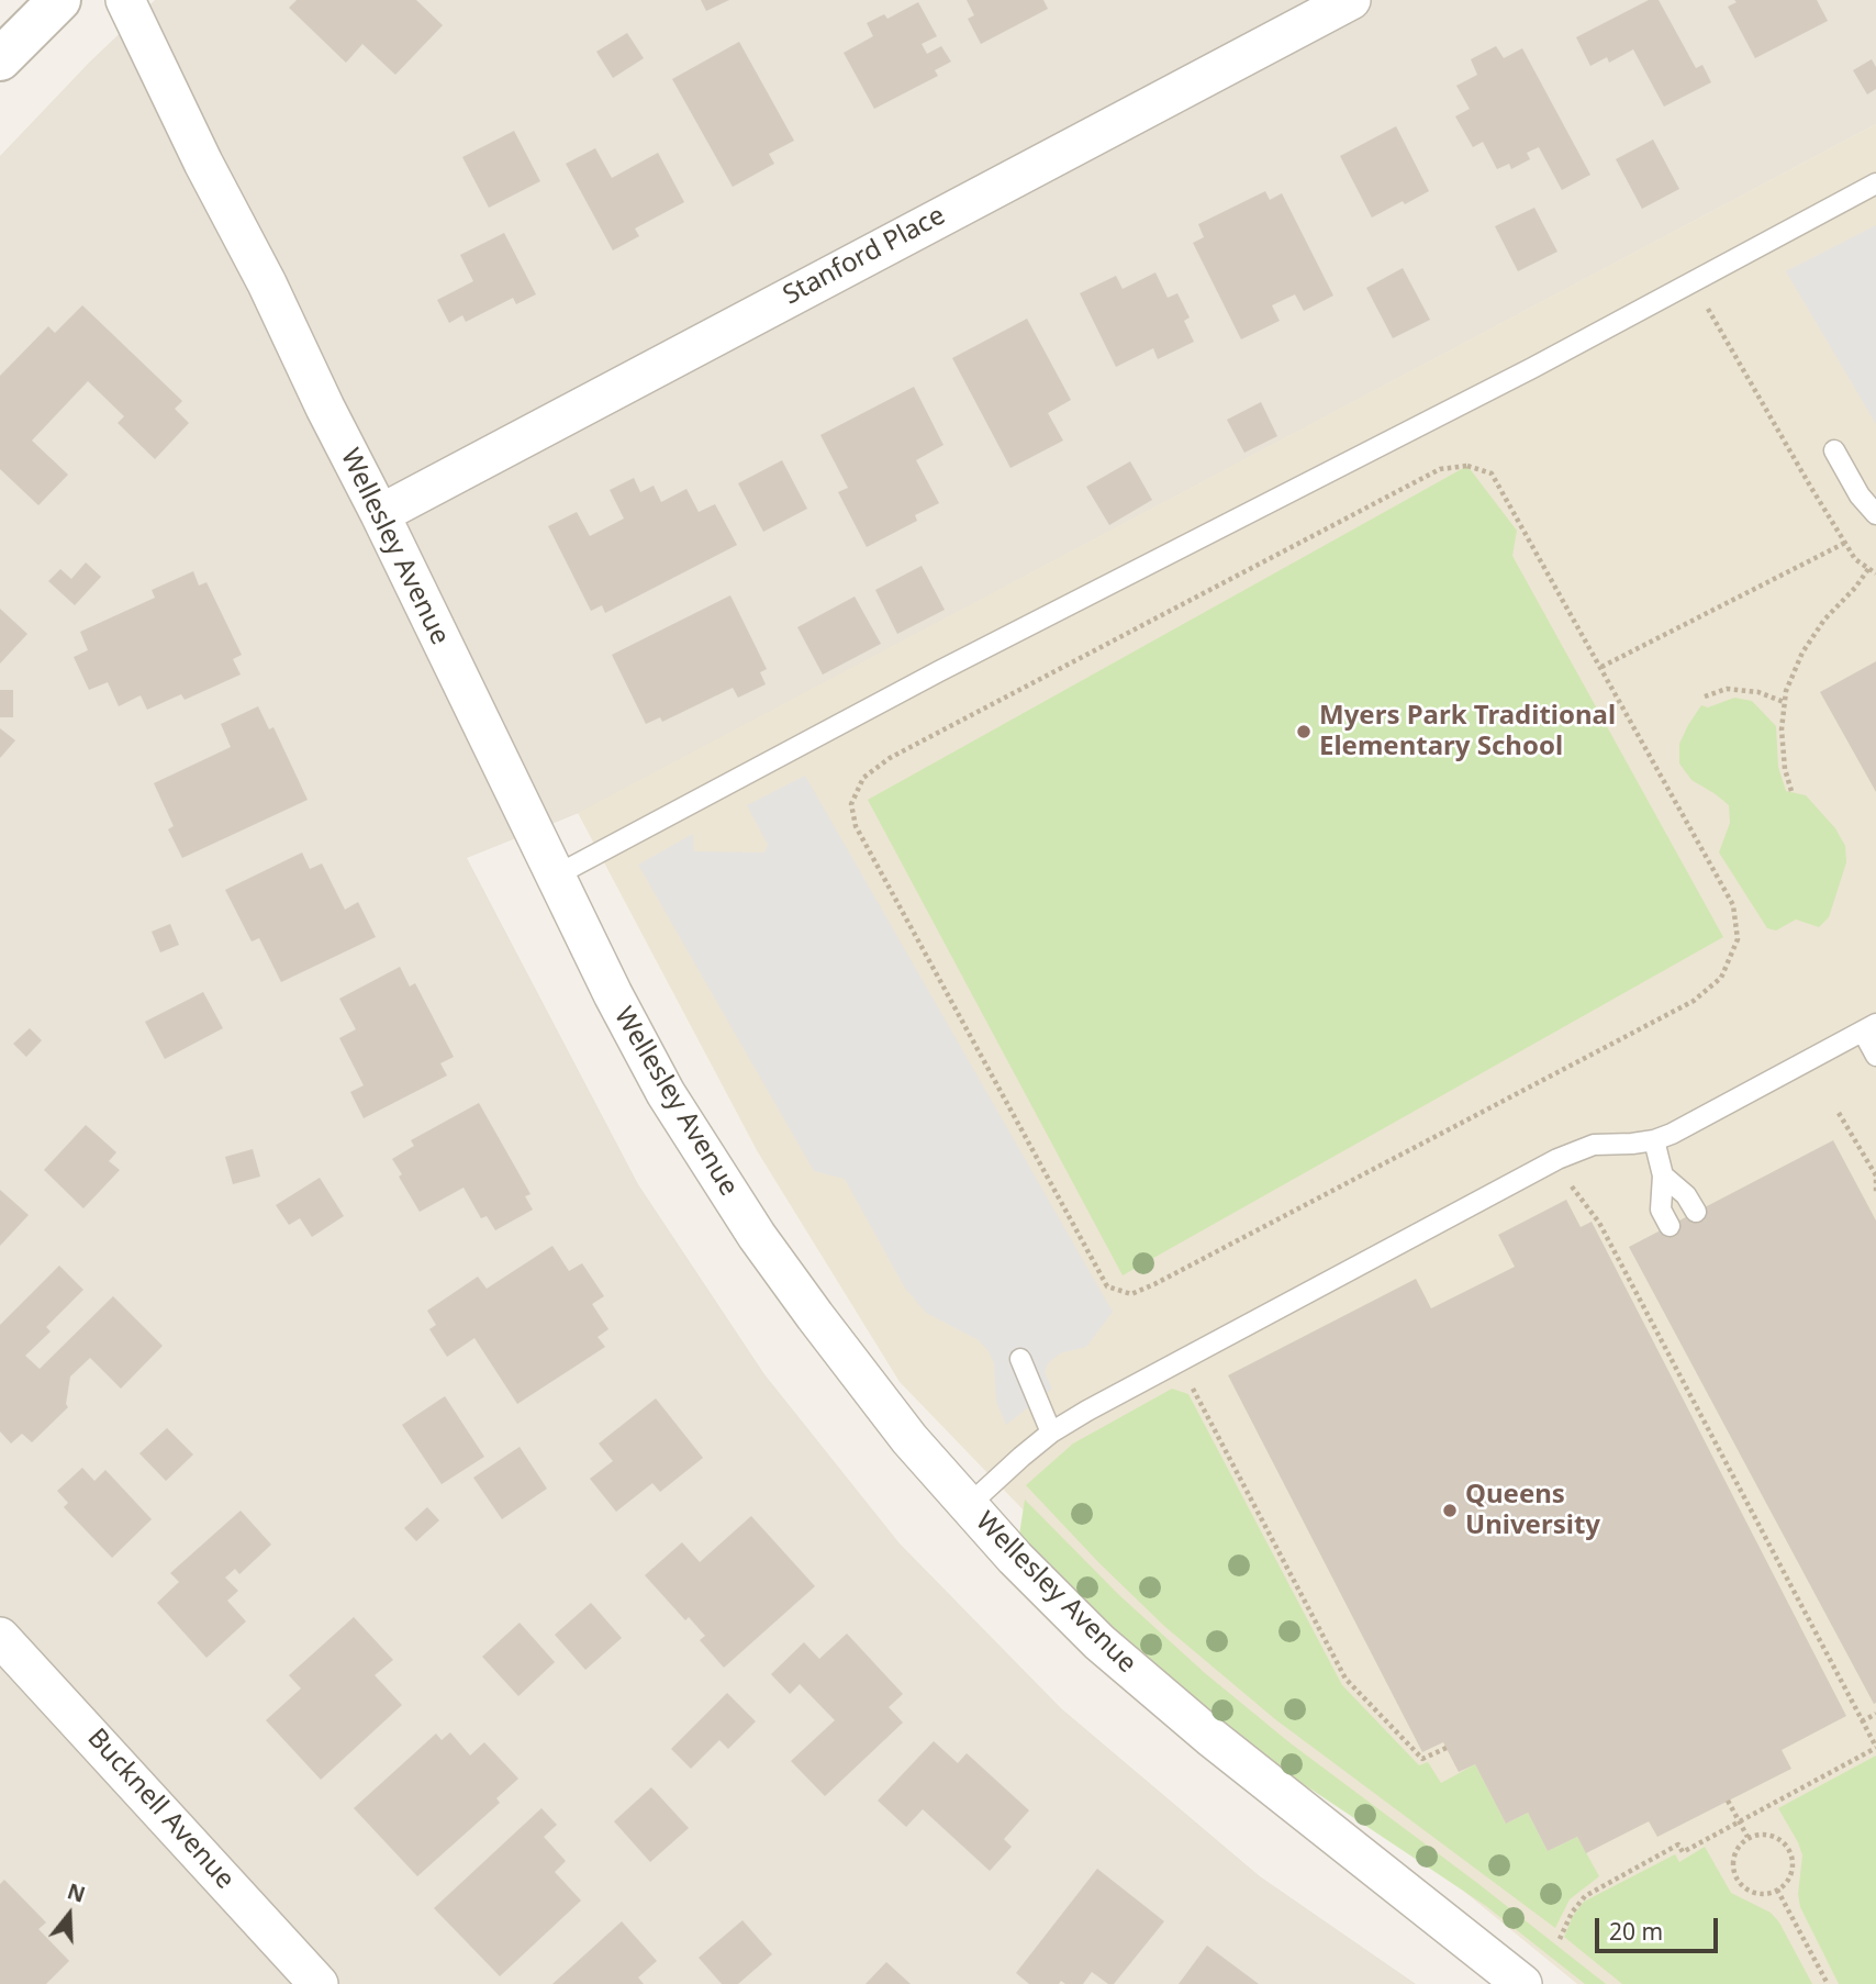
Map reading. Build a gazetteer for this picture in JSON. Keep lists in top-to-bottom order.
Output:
{
  "streets": {
    "street": ["Stanford Place", "Wellesley Avenue", "Bucknell Avenue"]
  },
  "crossings": [
    ["Stanford Place", "Wellesley Avenue"]
  ],
  "places": ["Myers Park Traditional Elementary School", "Queens University"],
  "scale_bar": "20 m",
  "north": "top"
}
